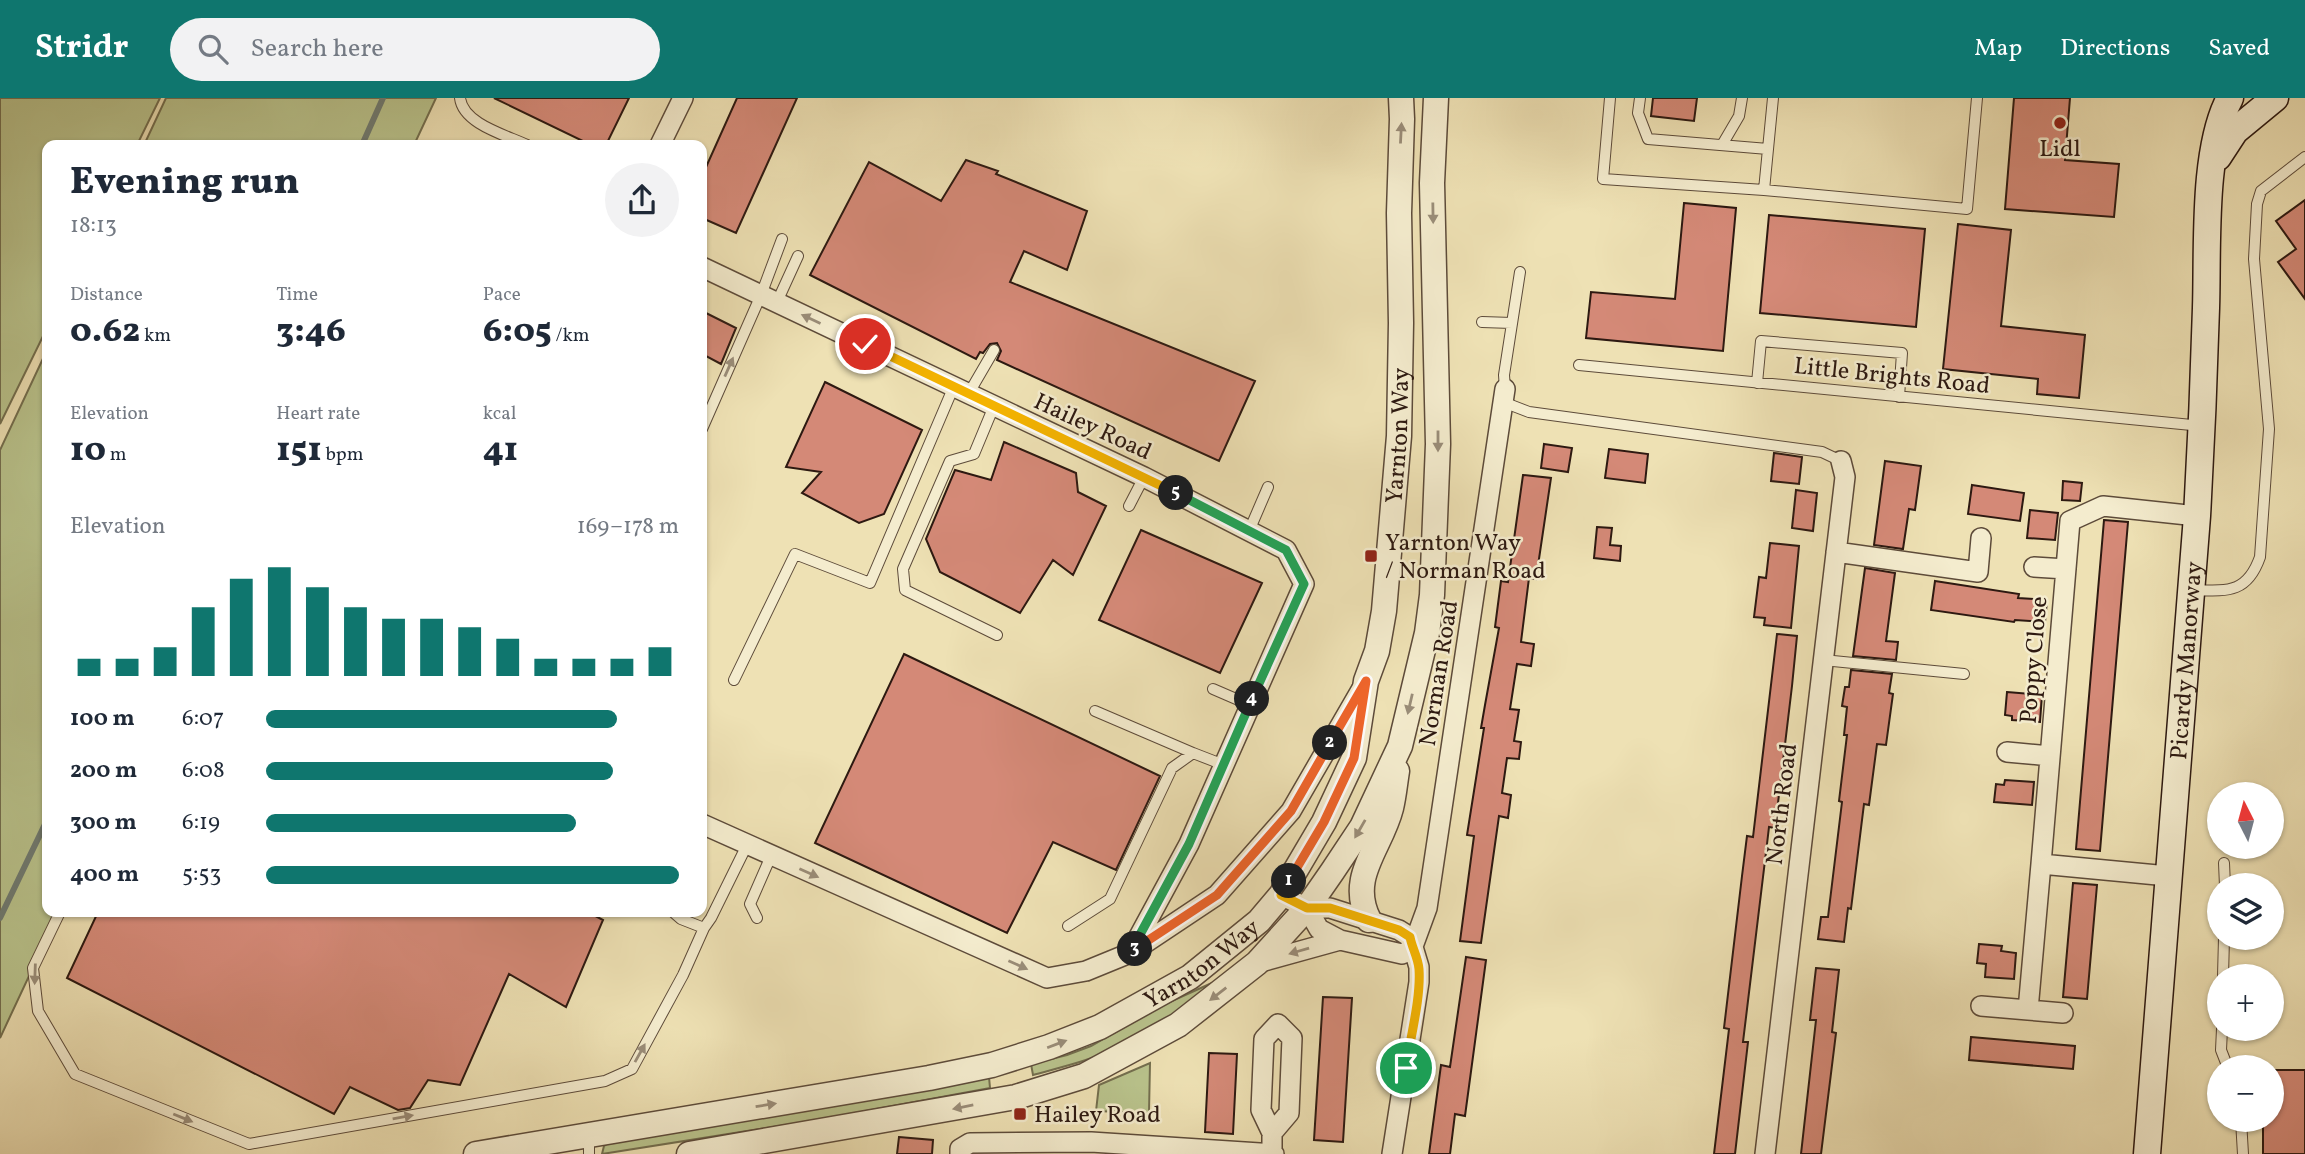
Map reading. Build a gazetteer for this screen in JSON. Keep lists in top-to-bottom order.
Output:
{
  "streets": {
    "main road": ["Picardy Manorway"],
    "street": [
      "Hailey Road",
      "Yarnton Way",
      "Poppy Close",
      "Norman Road",
      "North Road"
    ],
    "lane": ["Little Brights Road"]
  },
  "crossings": [
    ["Little Brights Road", "Picardy Manorway"],
    ["Poppy Close", "Picardy Manorway"]
  ],
  "places": {
    "other": ["Lidl"],
    "transit": ["Yarnton Way / Norman Road", "Hailey Road"]
  },
  "north": "top",
  "page": {
    "header": "Stridr",
    "search": "Search here",
    "nav": ["Map", "Directions", "Saved"],
    "heading": ["Evening run", "18:13"],
    "stats": [
      ["Distance", "0.62 km"],
      ["Time", "3:46"],
      ["Pace", "6:05 /km"],
      ["Elevation", "10 m"],
      ["Heart rate", "151 bpm"],
      ["kcal", "41"]
    ],
    "pins": [
      "5",
      "4",
      "2",
      "1",
      "3"
    ],
    "chart": ["Elevation", "169–178 m"],
    "list": [
      {
        "name": "100 m",
        "note": "6:07"
      },
      {
        "name": "200 m",
        "note": "6:08"
      },
      {
        "name": "300 m",
        "note": "6:19"
      },
      {
        "name": "400 m",
        "note": "5:53"
      }
    ],
    "map_buttons": ["+", "−"]
  }
}
